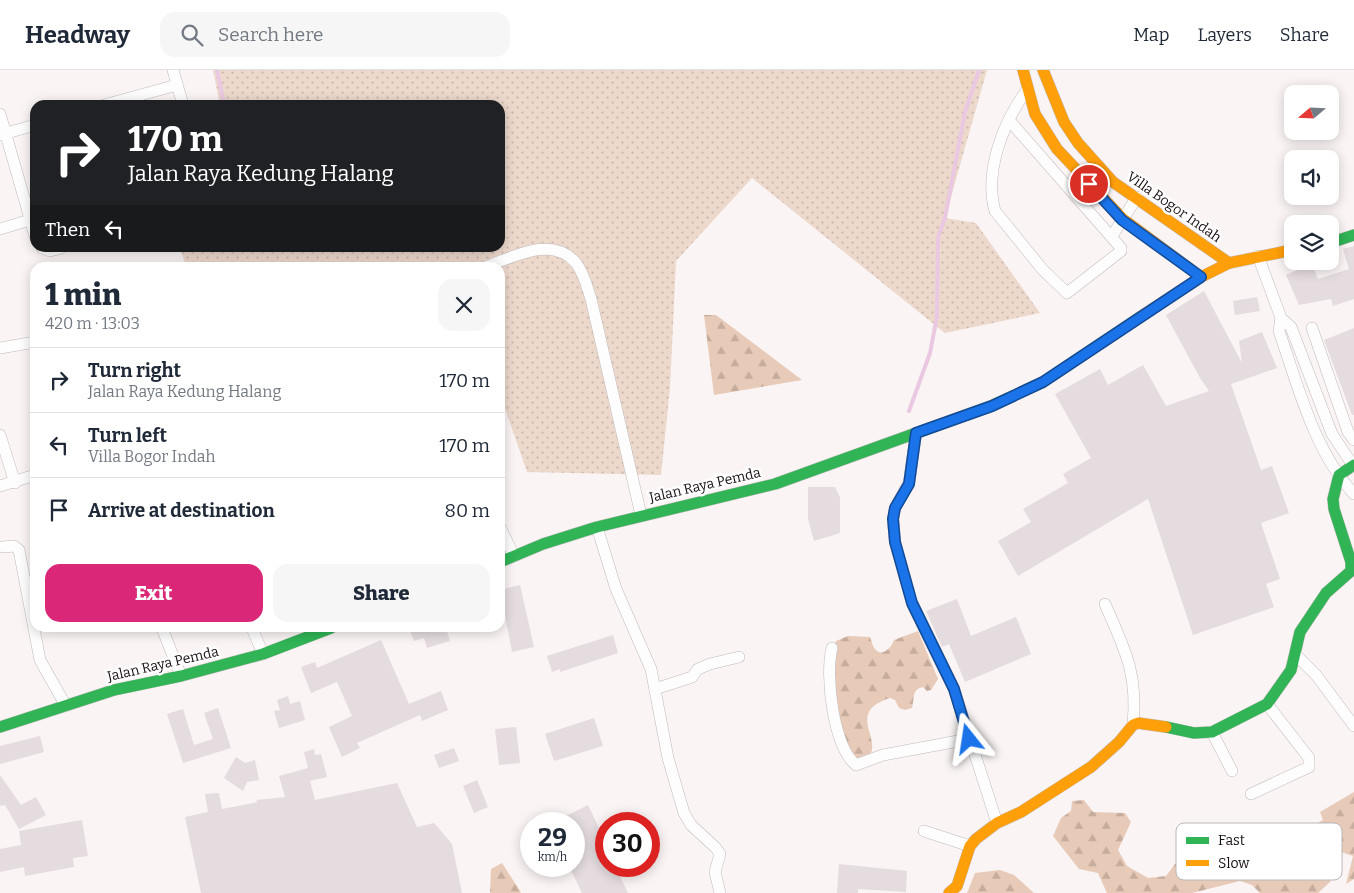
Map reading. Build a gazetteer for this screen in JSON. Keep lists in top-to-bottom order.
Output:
{
  "streets": {
    "main road": ["Villa Bogor Indah", "Jalan Raya Pemda"]
  },
  "crossings": [
    ["Villa Bogor Indah", "Jalan Raya Pemda"]
  ],
  "legend": ["Fast", "Slow"],
  "north": "left",
  "page": {
    "header": "Headway",
    "search": "Search here",
    "nav": ["Map", "Layers", "Share"],
    "turn": ["170 m", "Jalan Raya Kedung Halang"],
    "then": "Then",
    "heading": ["1 min", "420 m · 13:03"],
    "list": [
      {
        "name": "Turn right",
        "note": "Jalan Raya Kedung Halang",
        "value": "170 m"
      },
      {
        "name": "Turn left",
        "note": "Villa Bogor Indah",
        "value": "170 m"
      },
      {
        "name": "Arrive at destination",
        "value": "80 m"
      }
    ],
    "buttons": ["Exit", "Share"],
    "speed": "29 km/h",
    "limit": "30"
  }
}
